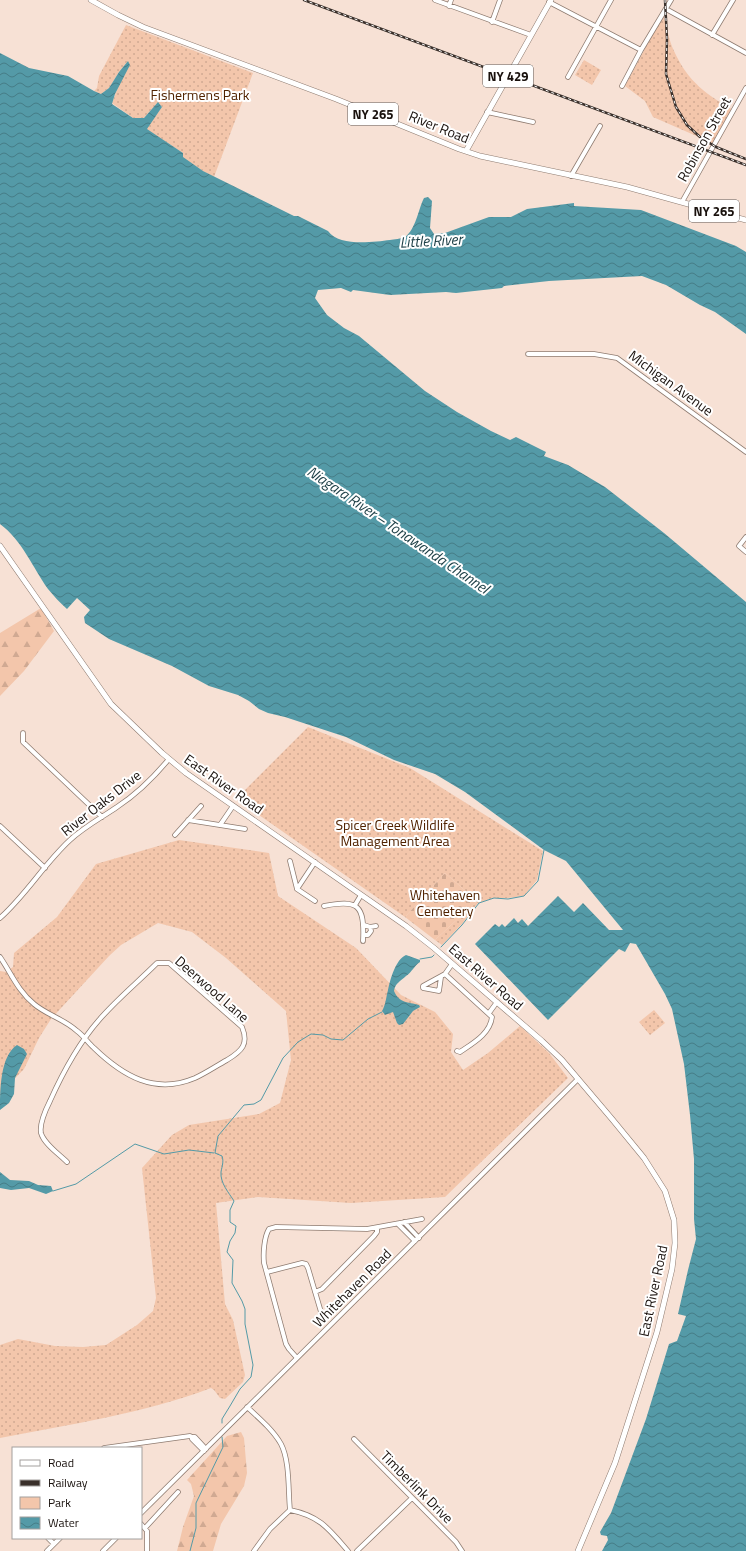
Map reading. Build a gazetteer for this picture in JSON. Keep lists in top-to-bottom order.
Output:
{
  "streets": {
    "main road": [
      "NY 429",
      "NY 265",
      "River Road",
      "East River Road"
    ],
    "street": [
      "Robinson Street",
      "Michigan Avenue",
      "River Oaks Drive",
      "Deerwood Lane",
      "Whitehaven Road",
      "Timberlink Drive"
    ]
  },
  "crossings": [
    ["NY 429", "River Road"],
    ["River Road", "Robinson Street"],
    ["East River Road", "River Oaks Drive"],
    ["East River Road", "Whitehaven Road"]
  ],
  "water": ["Little River", "Niagara River – Tonawanda Channel"],
  "parks": ["Fishermens Park", "Spicer Creek Wildlife Management Area", "Whitehaven Cemetery"],
  "legend": [
    "Road",
    "Railway",
    "Park",
    "Water"
  ]
}
